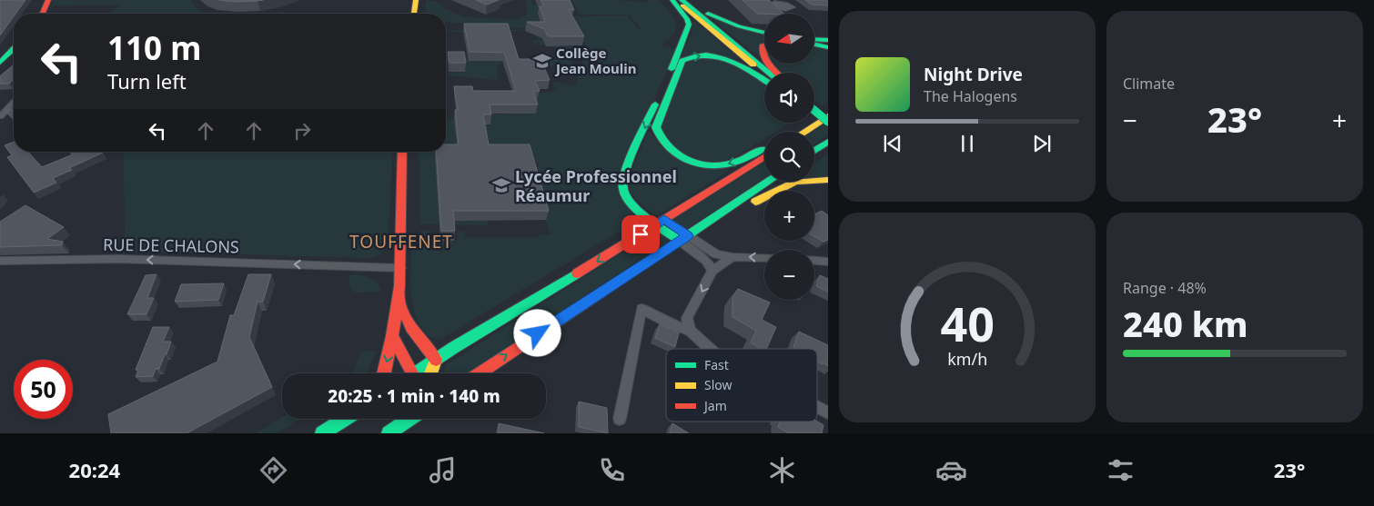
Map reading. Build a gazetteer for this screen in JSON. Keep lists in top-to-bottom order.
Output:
{
  "streets": {
    "street": ["RUE DE CHALONS"]
  },
  "one_way": ["RUE DE CHALONS"],
  "districts": ["TOUFFENET"],
  "places": {
    "school or university": ["Collège Jean Moulin", "Lycée Professionnel Réaumur"]
  },
  "legend": ["Fast", "Slow", "Jam"],
  "north": "left",
  "page": {
    "tile": [
      "Climate",
      ["Range · 48%", "240 km"]
    ],
    "map_buttons": ["+", "−"],
    "turn": ["110 m", "Turn left"],
    "song": ["Night Drive", "The Halogens"],
    "heat": ["−", "23°", "+"],
    "limit": "50",
    "trip": "20:25 · 1 min · 140 m",
    "tabs": ["20:24", "23°"],
    "gauge": ["40", "km/h"]
  }
}
